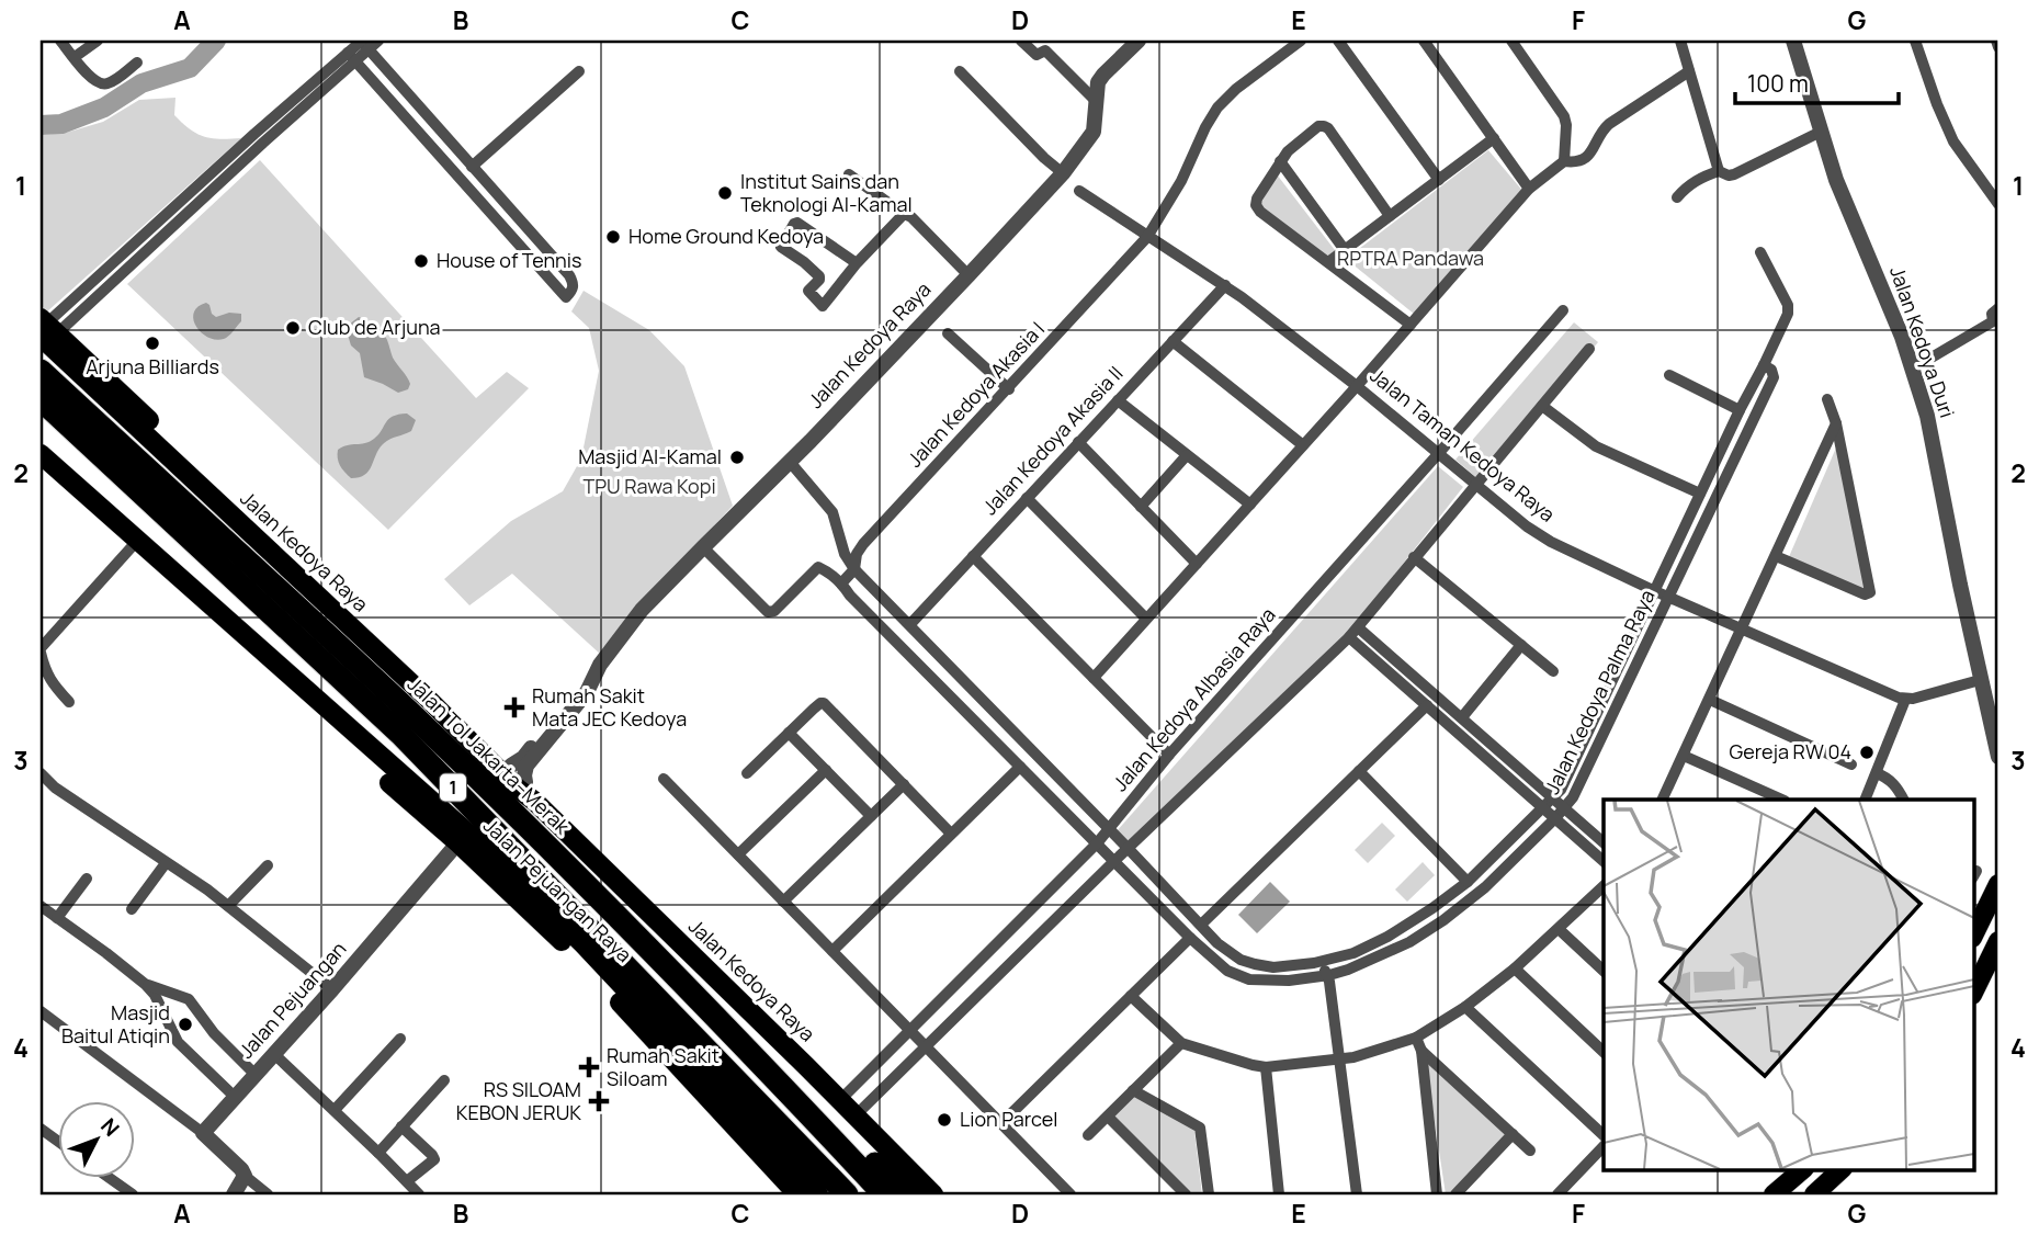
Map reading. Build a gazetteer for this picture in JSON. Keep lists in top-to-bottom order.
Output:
{
  "streets": {
    "highway": ["Jalan Tol Jakarta–Merak", "1"],
    "main road": ["Jalan Kedoya Raya", "Jalan Pejuangan Raya"],
    "street": [
      "Jalan Kedoya Duri",
      "Jalan Kedoya Akasia I",
      "Jalan Kedoya Akasia II",
      "Jalan Taman Kedoya Raya",
      "Jalan Kedoya Palma Raya",
      "Jalan Kedoya Albasia Raya",
      "Jalan Pejuangan"
    ]
  },
  "crossings": [
    ["Jalan Kedoya Raya", "Jalan Kedoya Albasia Raya"],
    ["Jalan Kedoya Akasia I", "Jalan Taman Kedoya Raya"],
    ["Jalan Kedoya Akasia I", "Jalan Kedoya Palma Raya"],
    ["Jalan Kedoya Akasia II", "Jalan Taman Kedoya Raya"],
    ["Jalan Kedoya Akasia II", "Jalan Kedoya Palma Raya"],
    ["Jalan Taman Kedoya Raya", "Jalan Kedoya Palma Raya"],
    ["Jalan Taman Kedoya Raya", "Jalan Kedoya Albasia Raya"],
    ["Jalan Kedoya Palma Raya", "Jalan Kedoya Albasia Raya"],
    ["Jalan Pejuangan Raya", "Jalan Pejuangan"]
  ],
  "parks": ["RPTRA Pandawa", "TPU Rawa Kopi"],
  "places": {
    "other": [
      "Institut Sains dan Teknologi Al-Kamal",
      "Home Ground Kedoya",
      "House of Tennis",
      "Club de Arjuna",
      "Arjuna Billiards",
      "Masjid Al-Kamal",
      "Gereja RW 04",
      "Masjid Baitul Atiqin",
      "Lion Parcel"
    ],
    "health": ["Rumah Sakit Mata JEC Kedoya", "Rumah Sakit Siloam", "RS SILOAM KEBON JERUK"]
  },
  "scale_bar": "100 m",
  "north": "top right",
  "grid": {
    "columns": [
      "A",
      "B",
      "C",
      "D",
      "E",
      "F",
      "G"
    ],
    "rows": [
      "1",
      "2",
      "3",
      "4"
    ]
  }
}
